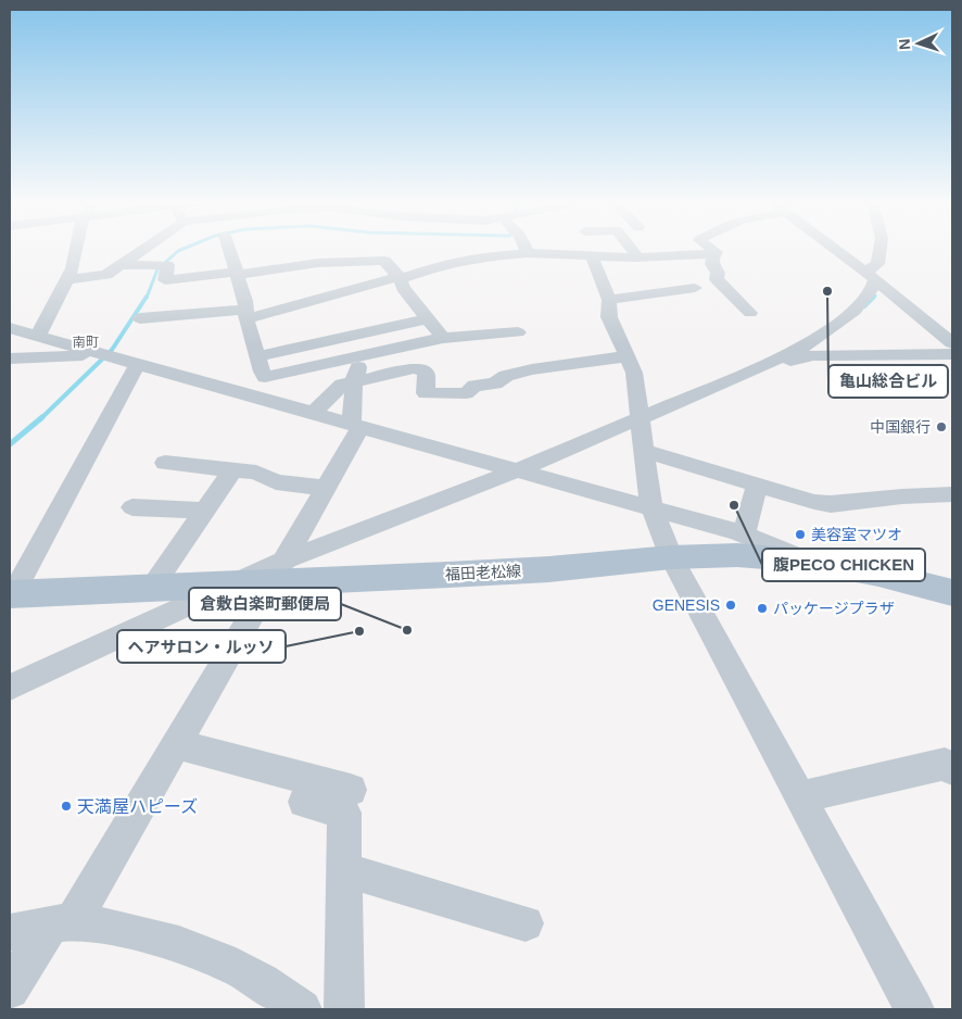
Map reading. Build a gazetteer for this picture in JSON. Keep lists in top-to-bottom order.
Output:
{
  "streets": {
    "main road": ["福田老松線"]
  },
  "districts": ["南町"],
  "places": [
    "亀山総合ビル",
    "中国銀行",
    "腹PECO CHICKEN",
    "美容室マツオ",
    "GENESIS",
    "パッケージプラザ",
    "倉敷白楽町郵便局",
    "ヘアサロン・ルッソ",
    "天満屋ハピーズ"
  ],
  "north": "left"
}
